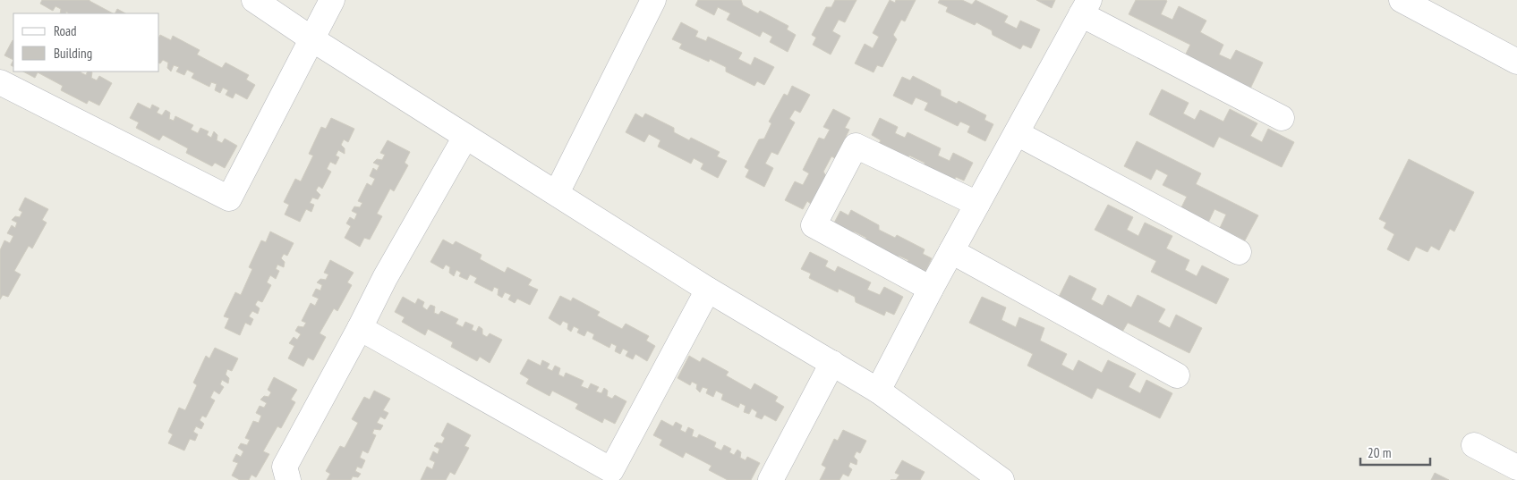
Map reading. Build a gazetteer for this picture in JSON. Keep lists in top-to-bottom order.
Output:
{
  "legend": ["Road", "Building"],
  "scale_bar": "20 m"
}
